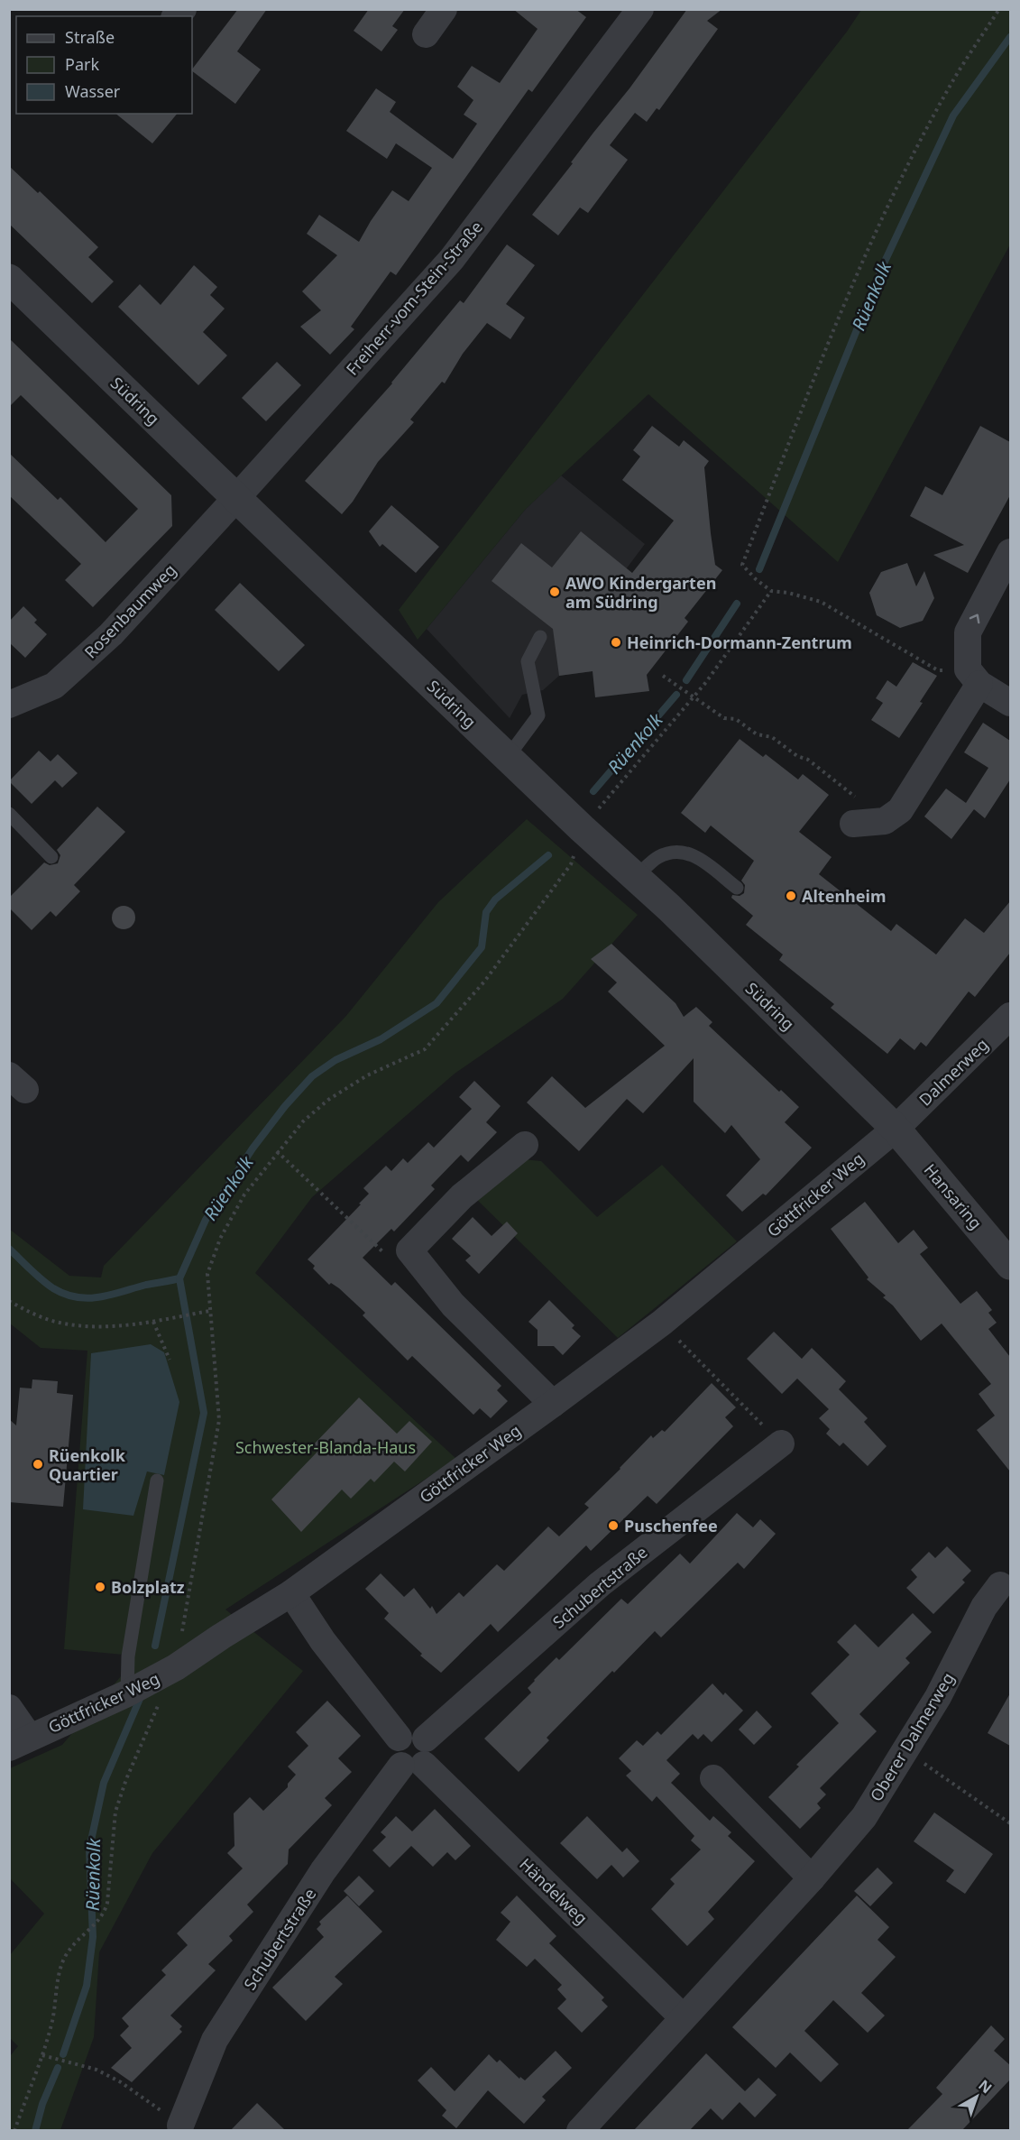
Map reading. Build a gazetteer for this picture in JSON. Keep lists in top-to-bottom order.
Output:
{
  "streets": {
    "street": [
      "Freiherr-vom-Stein-Straße",
      "Südring",
      "Rosenbaumweg",
      "Dalmerweg",
      "Göttfricker Weg",
      "Hansaring",
      "Schubertstraße",
      "Oberer Dalmerweg",
      "Händelweg"
    ]
  },
  "crossings": [
    ["Freiherr-vom-Stein-Straße", "Südring"],
    ["Freiherr-vom-Stein-Straße", "Rosenbaumweg"],
    ["Südring", "Rosenbaumweg"],
    ["Südring", "Dalmerweg"],
    ["Südring", "Göttfricker Weg"],
    ["Südring", "Hansaring"],
    ["Dalmerweg", "Göttfricker Weg"],
    ["Dalmerweg", "Hansaring"],
    ["Göttfricker Weg", "Hansaring"],
    ["Schubertstraße", "Händelweg"],
    ["Oberer Dalmerweg", "Händelweg"]
  ],
  "water": ["Rüenkolk"],
  "parks": ["Schwester-Blanda-Haus"],
  "places": [
    "AWO Kindergarten am Südring",
    "Heinrich-Dormann-Zentrum",
    "Altenheim",
    "Rüenkolk Quartier",
    "Puschenfee",
    "Bolzplatz"
  ],
  "legend": ["Straße", "Park", "Wasser"],
  "north": "top right"
}
